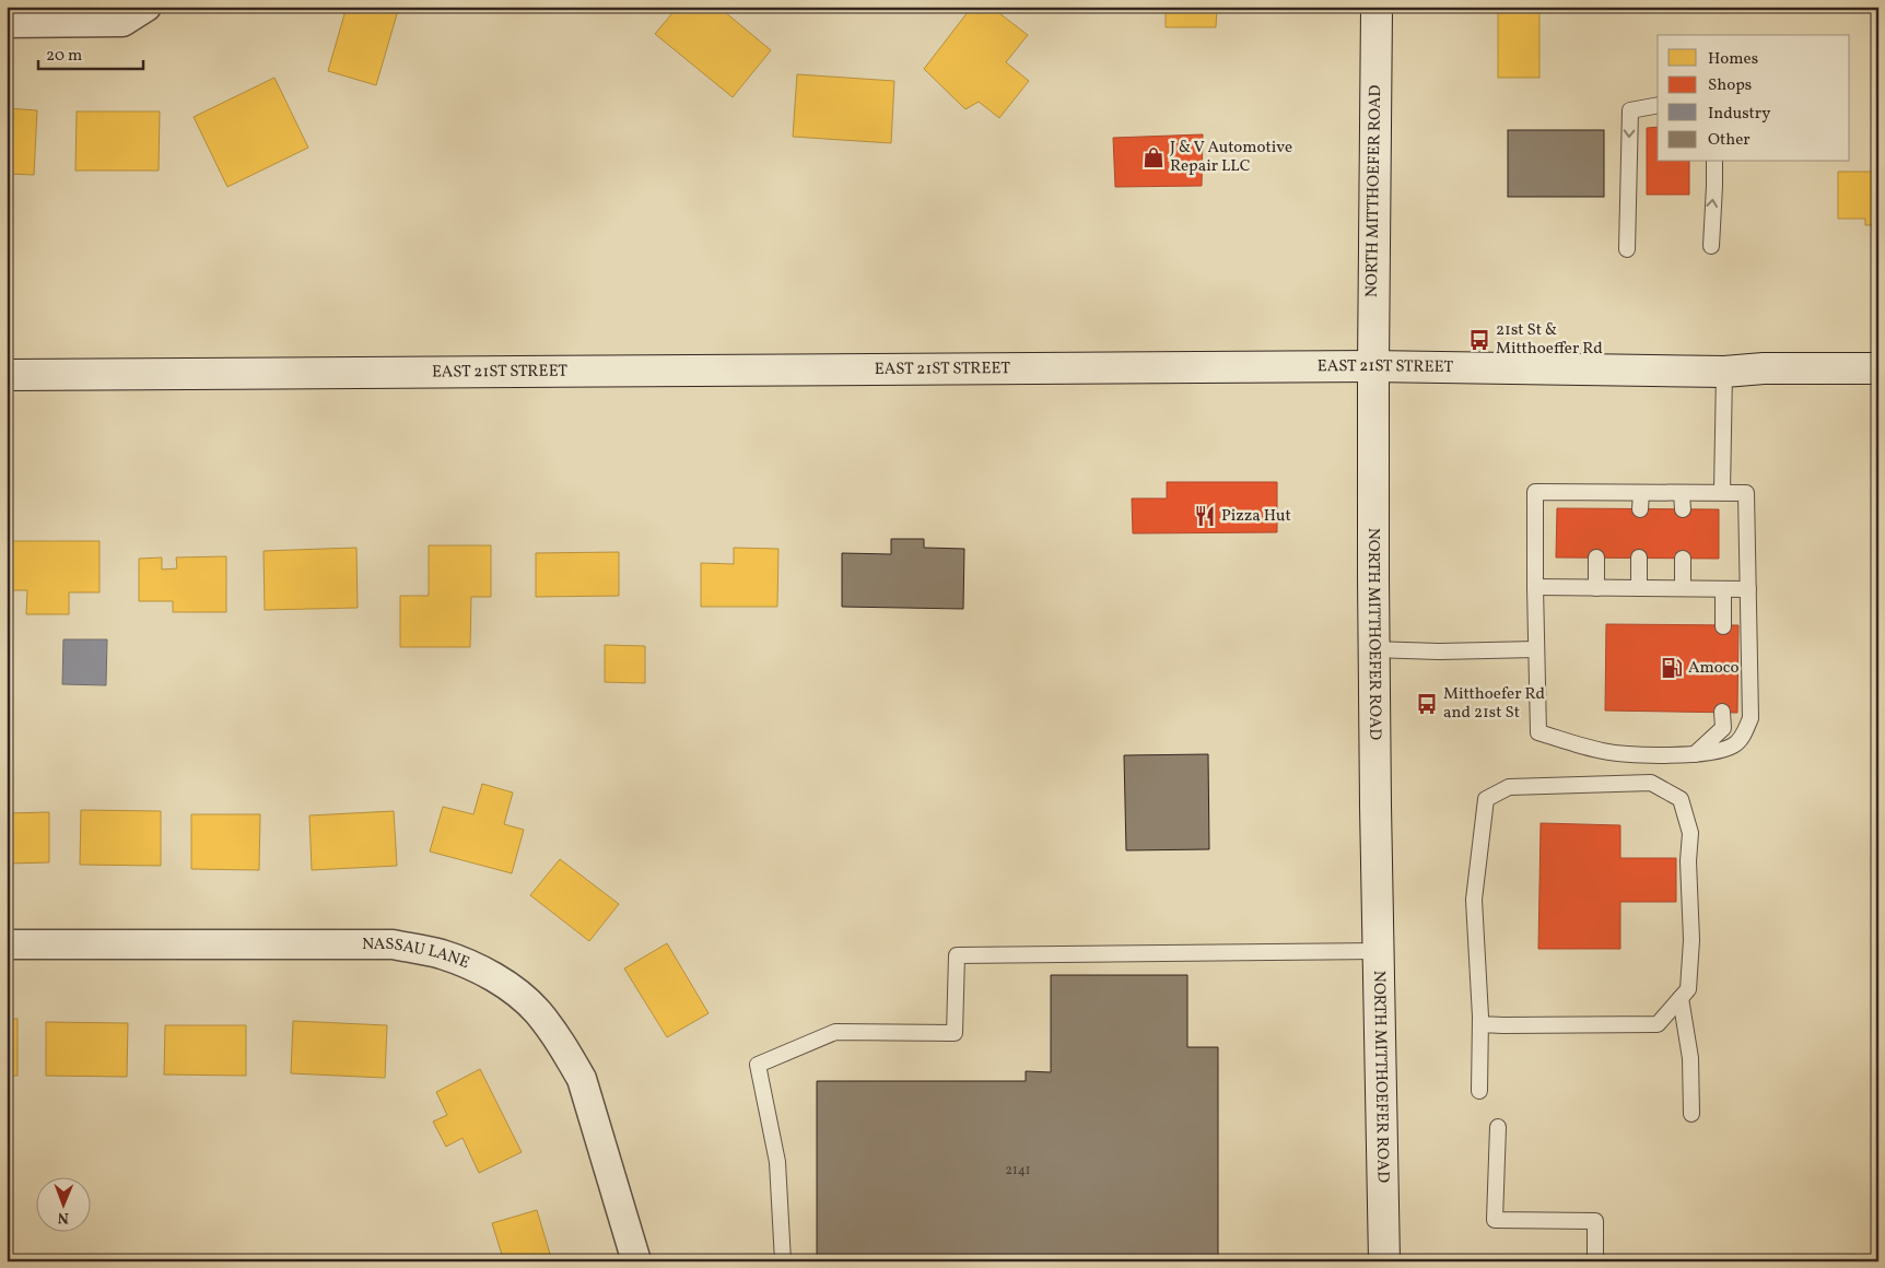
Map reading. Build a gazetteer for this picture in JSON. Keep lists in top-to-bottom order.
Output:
{
  "streets": {
    "main road": ["NORTH MITTHOEFER ROAD", "EAST 21ST STREET"],
    "street": ["NASSAU LANE"]
  },
  "crossings": [
    ["NORTH MITTHOEFER ROAD", "EAST 21ST STREET"]
  ],
  "places": {
    "shop": ["J & V Automotive Repair LLC"],
    "bus stop": ["21st St & Mitthoeffer Rd", "Mitthoefer Rd and 21st St"],
    "restaurant": ["Pizza Hut"],
    "fuel station": ["Amoco"]
  },
  "house_numbers": ["2141"],
  "legend": [
    "Homes",
    "Shops",
    "Industry",
    "Other"
  ],
  "scale_bar": "20 m",
  "north": "bottom"
}
